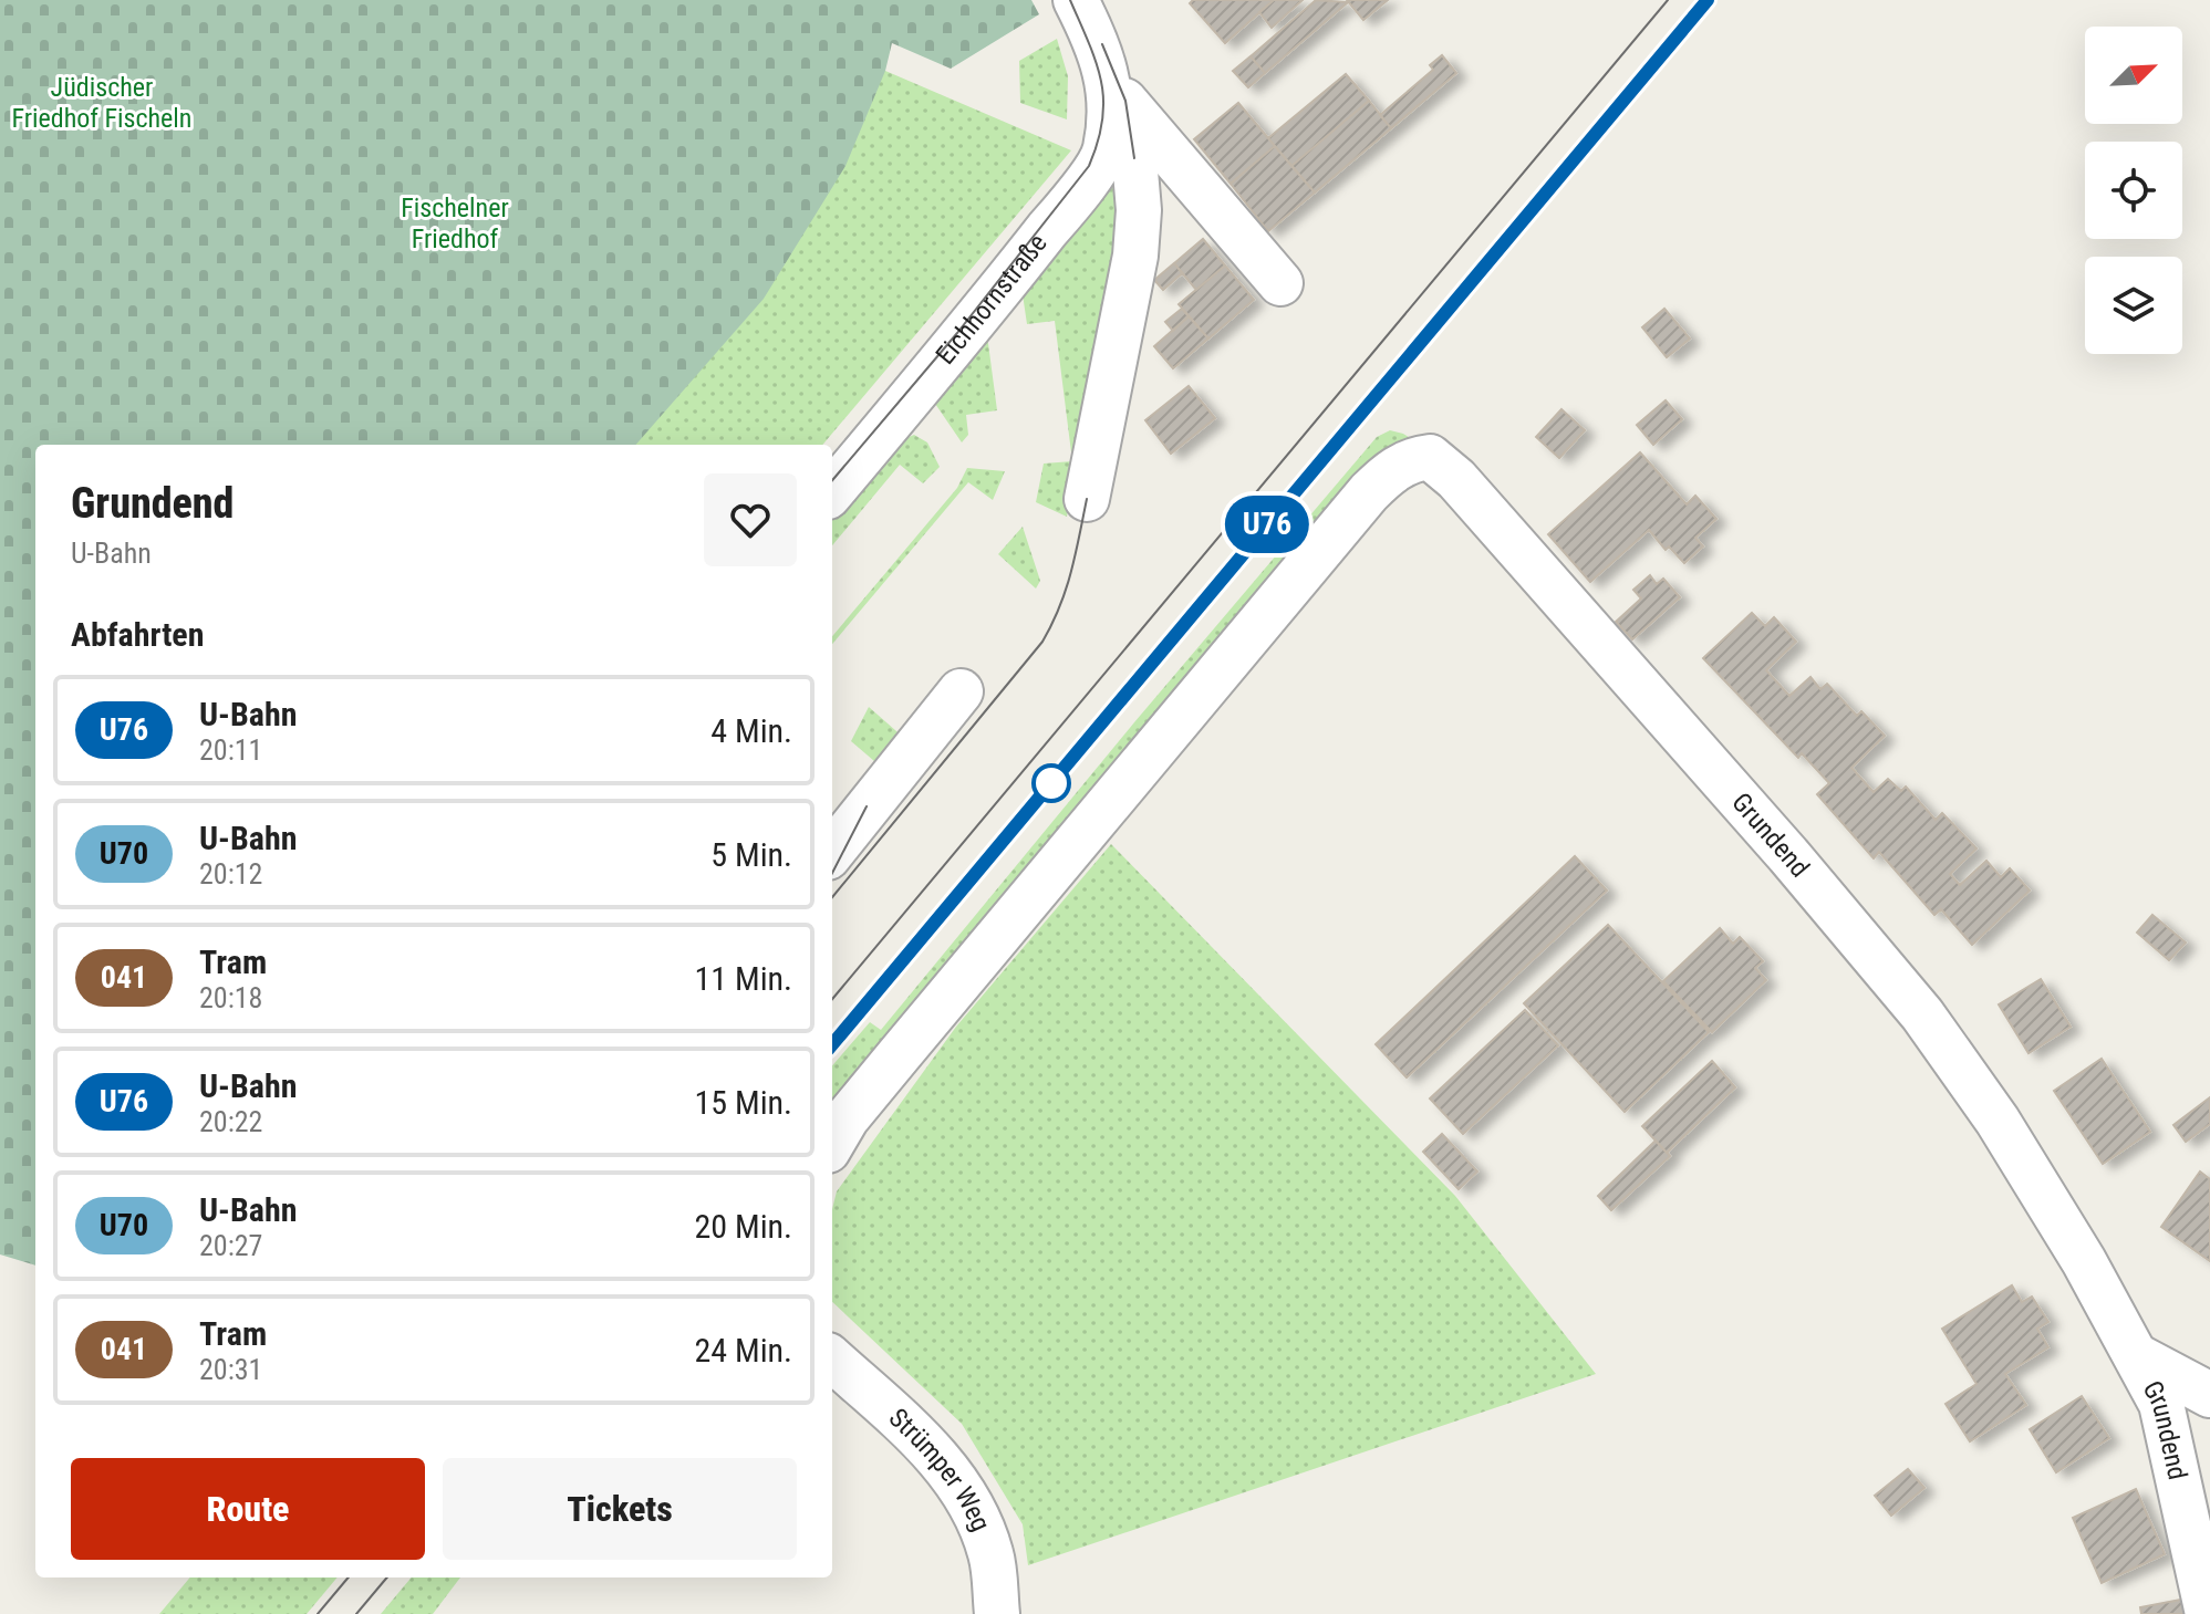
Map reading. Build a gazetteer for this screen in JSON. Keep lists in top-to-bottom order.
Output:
{
  "streets": {
    "street": ["Eichhornstraße", "Grundend", "Strümper Weg"]
  },
  "parks": ["Jüdischer Friedhof Fischeln", "Fischelner Friedhof"],
  "lines": ["metro line U76"],
  "north": "top right",
  "page": {
    "on_map": "U76",
    "heading": [
      ["Grundend", "U-Bahn"],
      "Abfahrten"
    ],
    "list": [
      {
        "mark": "U76",
        "name": "U-Bahn",
        "note": "20:11",
        "value": "4 Min."
      },
      {
        "mark": "U70",
        "name": "U-Bahn",
        "note": "20:12",
        "value": "5 Min."
      },
      {
        "mark": "041",
        "name": "Tram",
        "note": "20:18",
        "value": "11 Min."
      },
      {
        "mark": "U76",
        "name": "U-Bahn",
        "note": "20:22",
        "value": "15 Min."
      },
      {
        "mark": "U70",
        "name": "U-Bahn",
        "note": "20:27",
        "value": "20 Min."
      },
      {
        "mark": "041",
        "name": "Tram",
        "note": "20:31",
        "value": "24 Min."
      }
    ],
    "buttons": ["Route", "Tickets"]
  }
}
